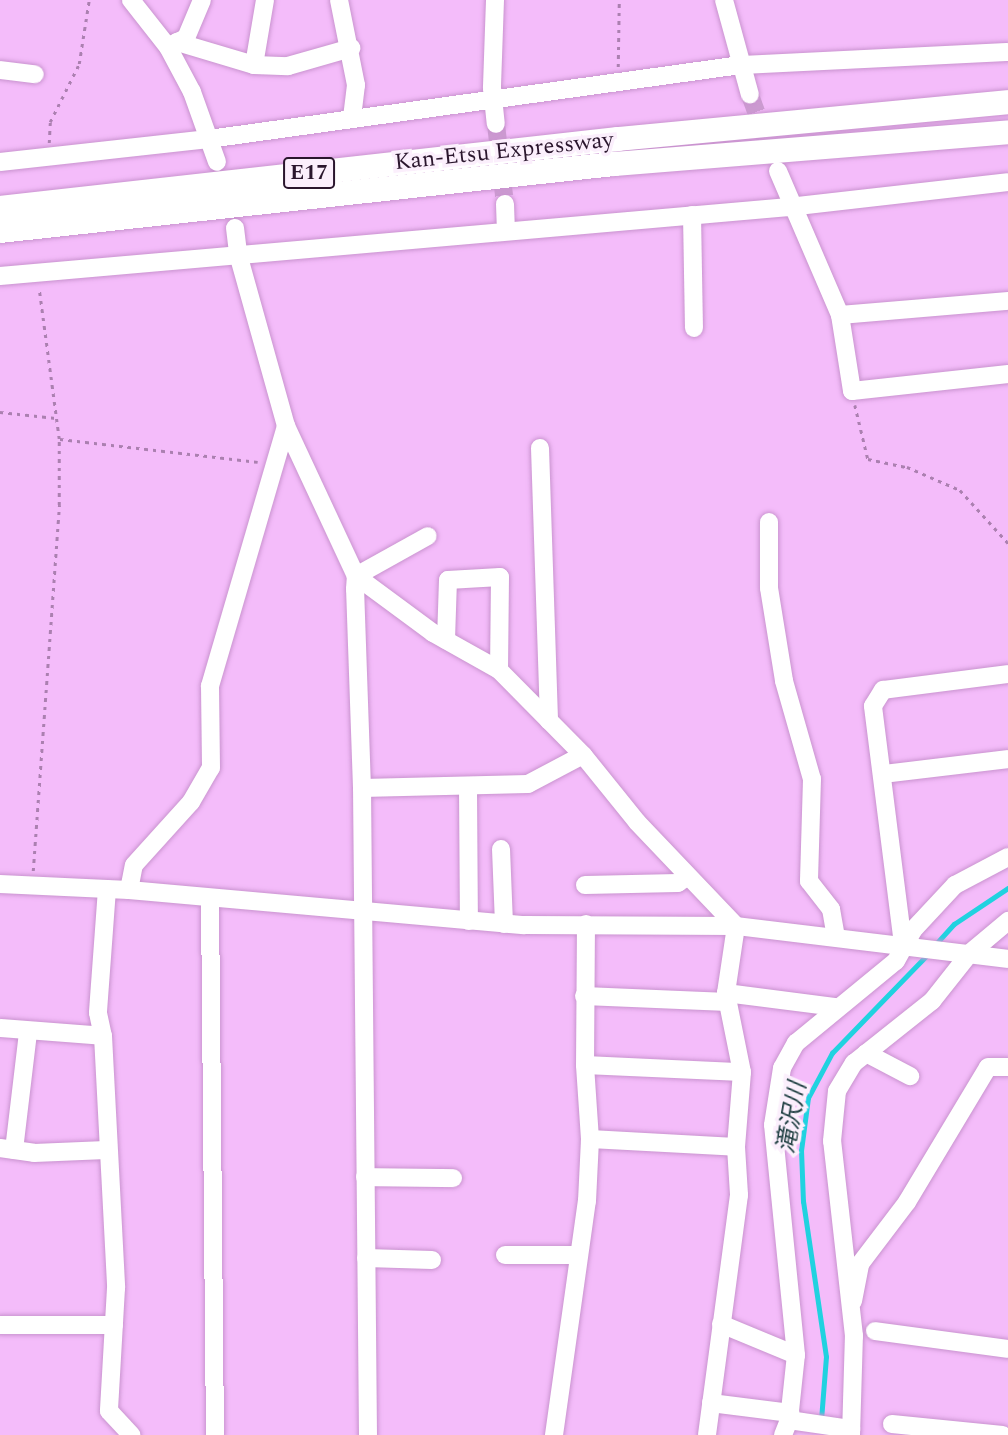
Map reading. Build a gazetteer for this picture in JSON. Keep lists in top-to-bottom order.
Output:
{
  "streets": {
    "highway": ["Kan-Etsu Expressway", "E17"]
  },
  "water": ["滝沢川"]
}
